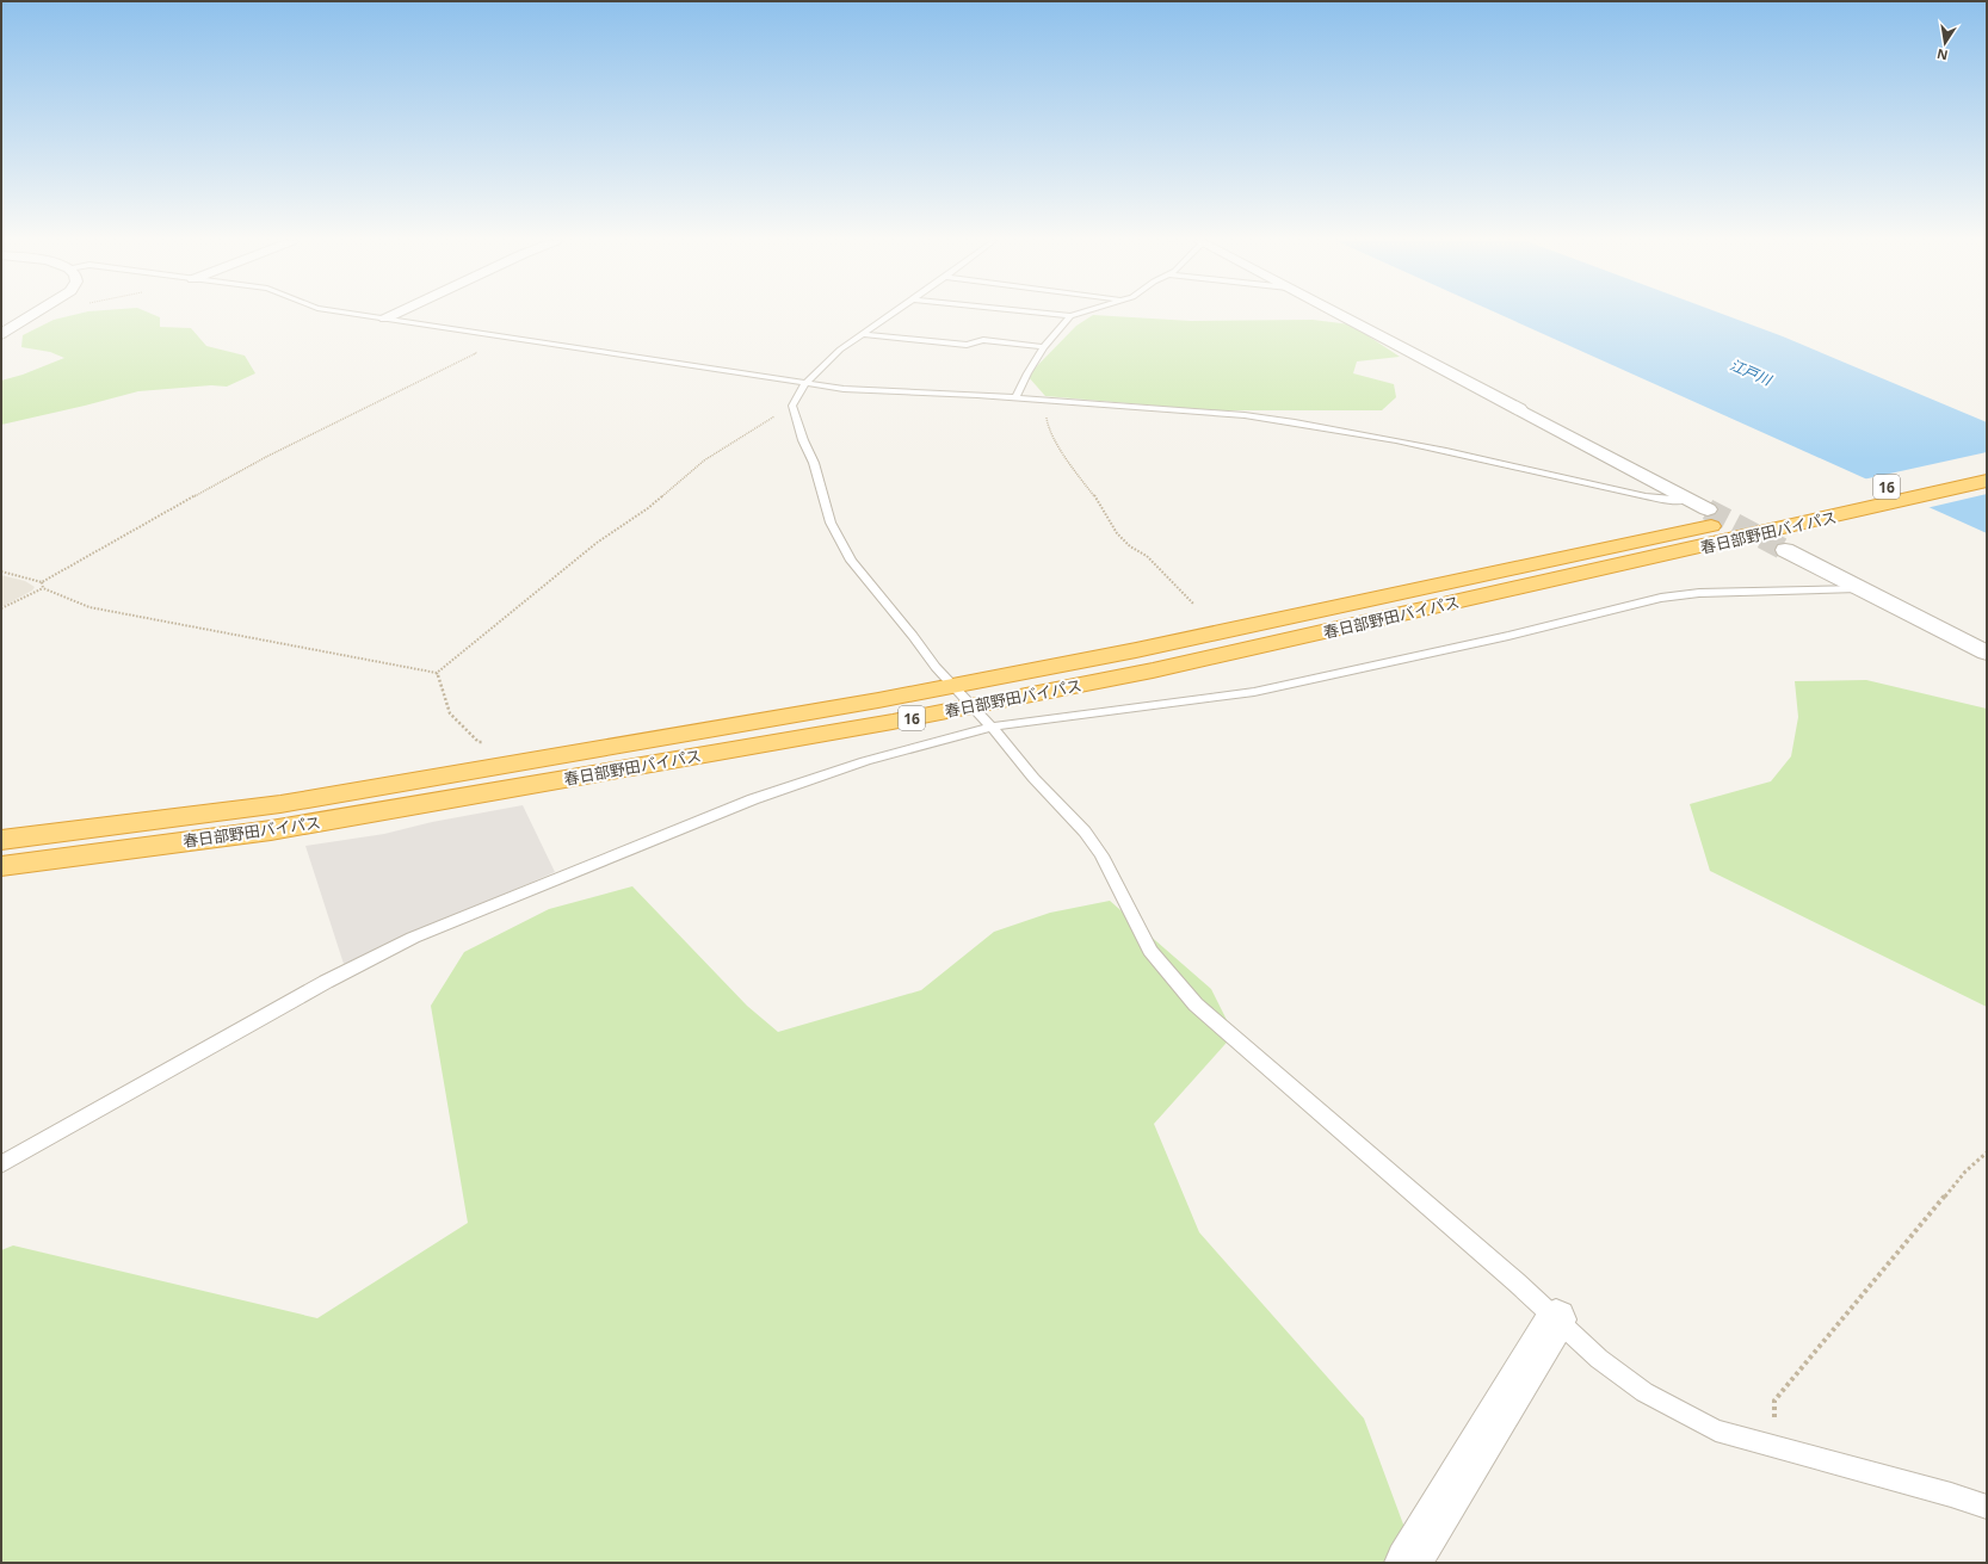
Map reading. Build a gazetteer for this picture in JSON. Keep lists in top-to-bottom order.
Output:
{
  "streets": {
    "highway": ["16", "春日部野田バイパス"]
  },
  "water": ["江戸川"],
  "north": "bottom"
}
